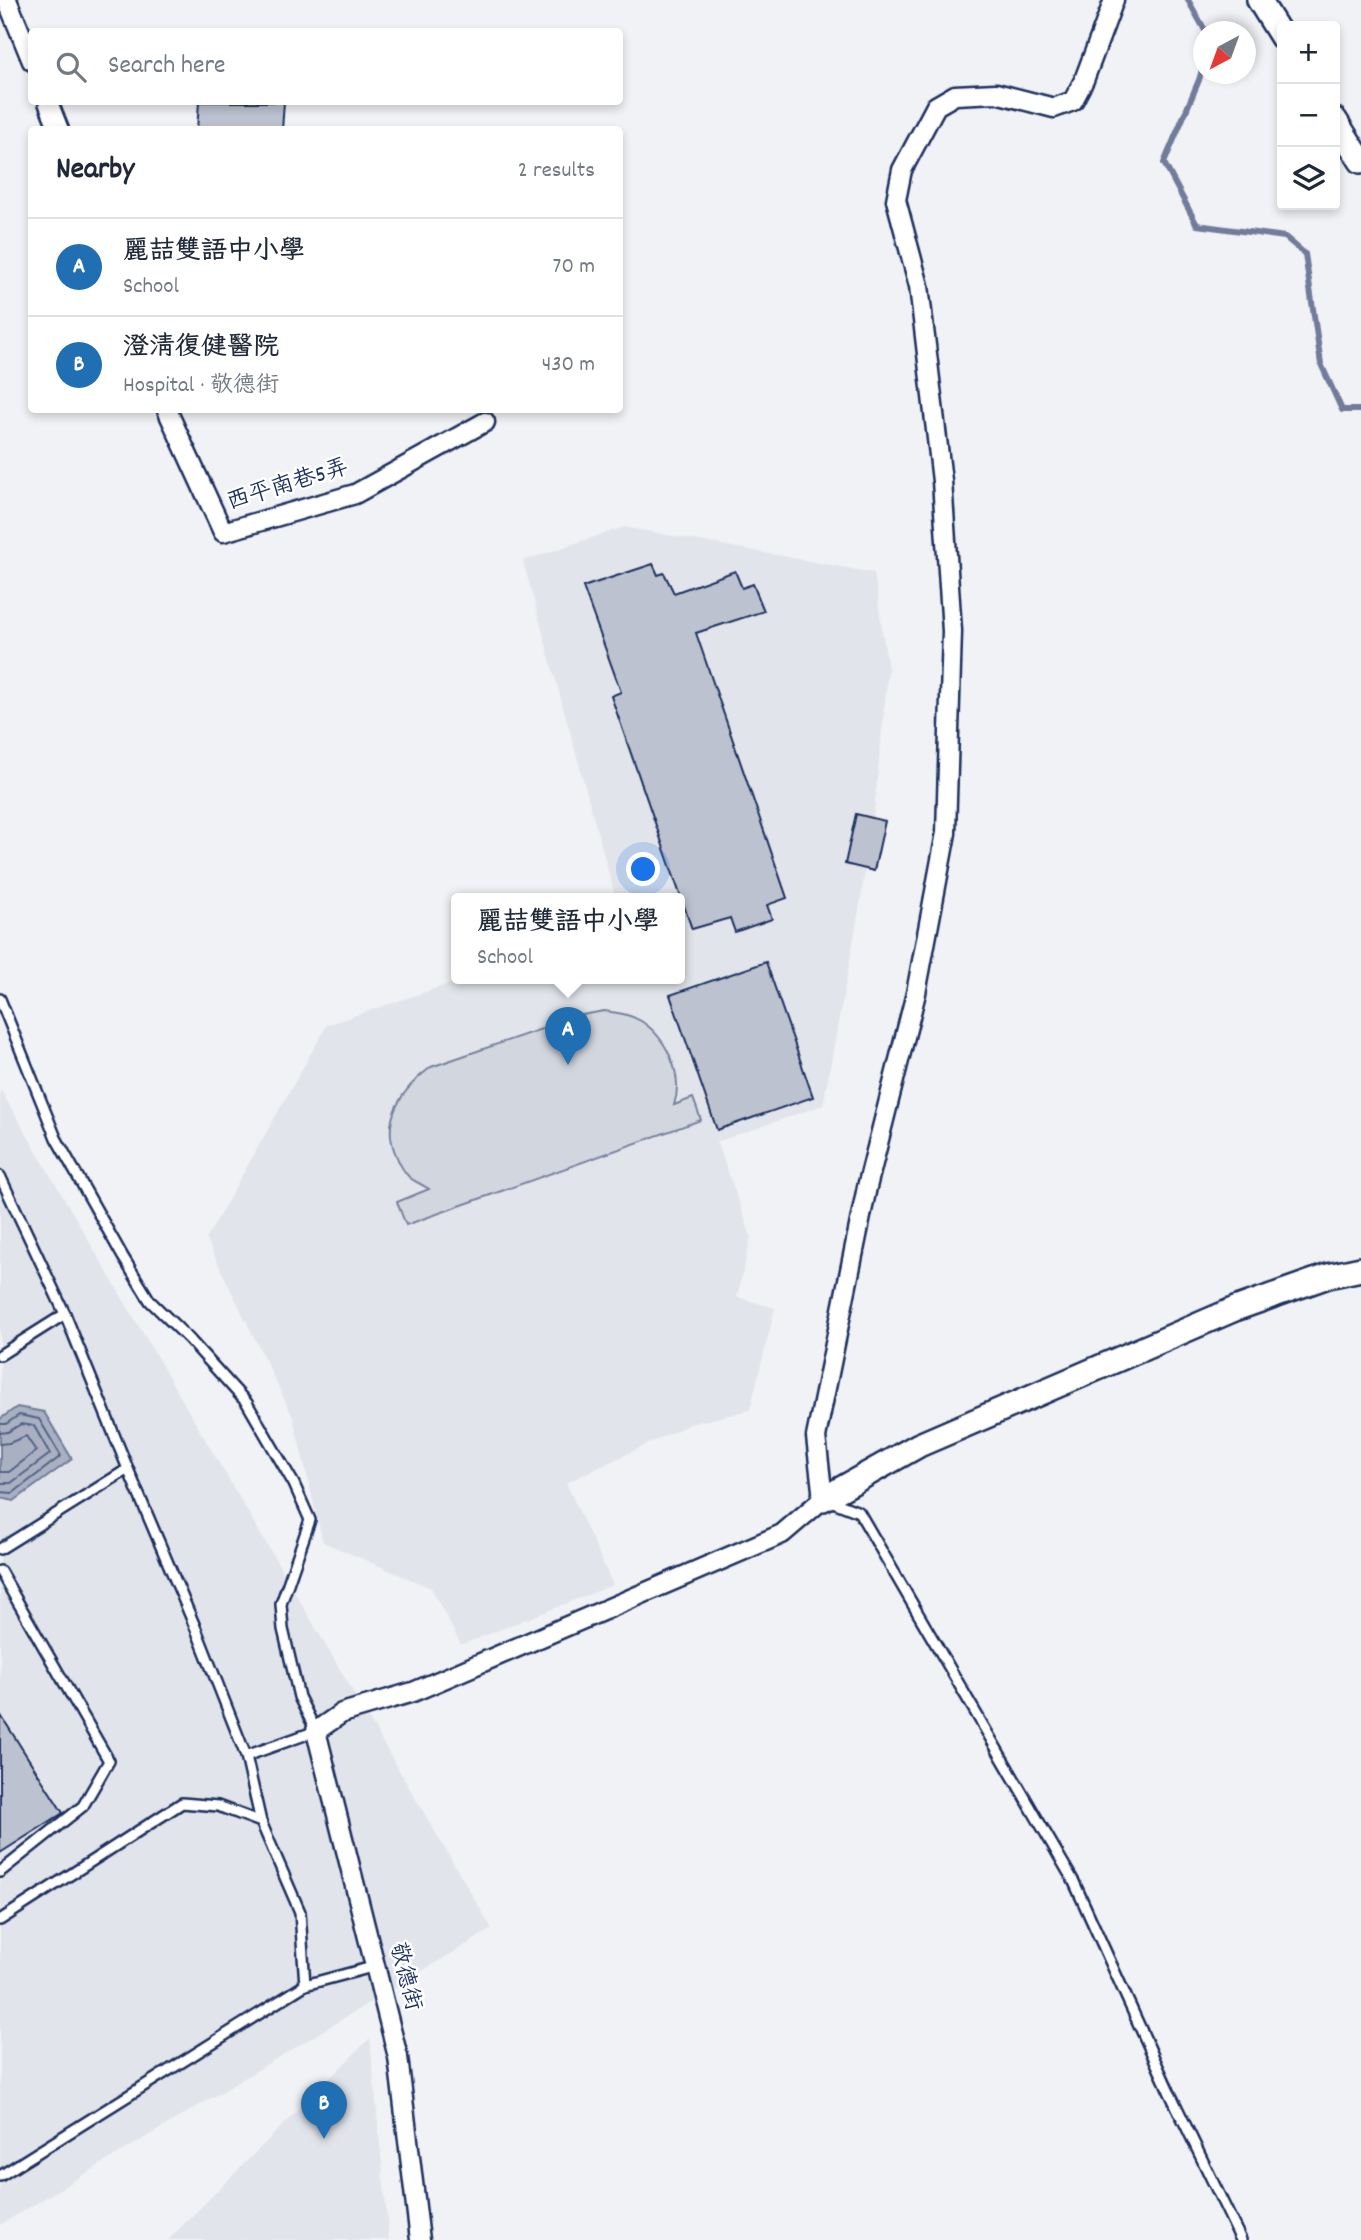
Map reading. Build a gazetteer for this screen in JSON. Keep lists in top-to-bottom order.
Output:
{
  "streets": {
    "street": ["西平南巷5弄", "敬德街"]
  },
  "north": "bottom left",
  "page": {
    "map_buttons": ["+", "−"],
    "search": "Search here",
    "heading": ["Nearby", "2 results"],
    "list": [
      {
        "mark": "A",
        "name": "麗喆雙語中小學",
        "note": "School",
        "value": "70 m"
      },
      {
        "mark": "B",
        "name": "澄清復健醫院",
        "note": "Hospital · 敬德街",
        "value": "430 m"
      }
    ],
    "popup": ["麗喆雙語中小學", "School"],
    "pins": ["A", "B"]
  }
}
